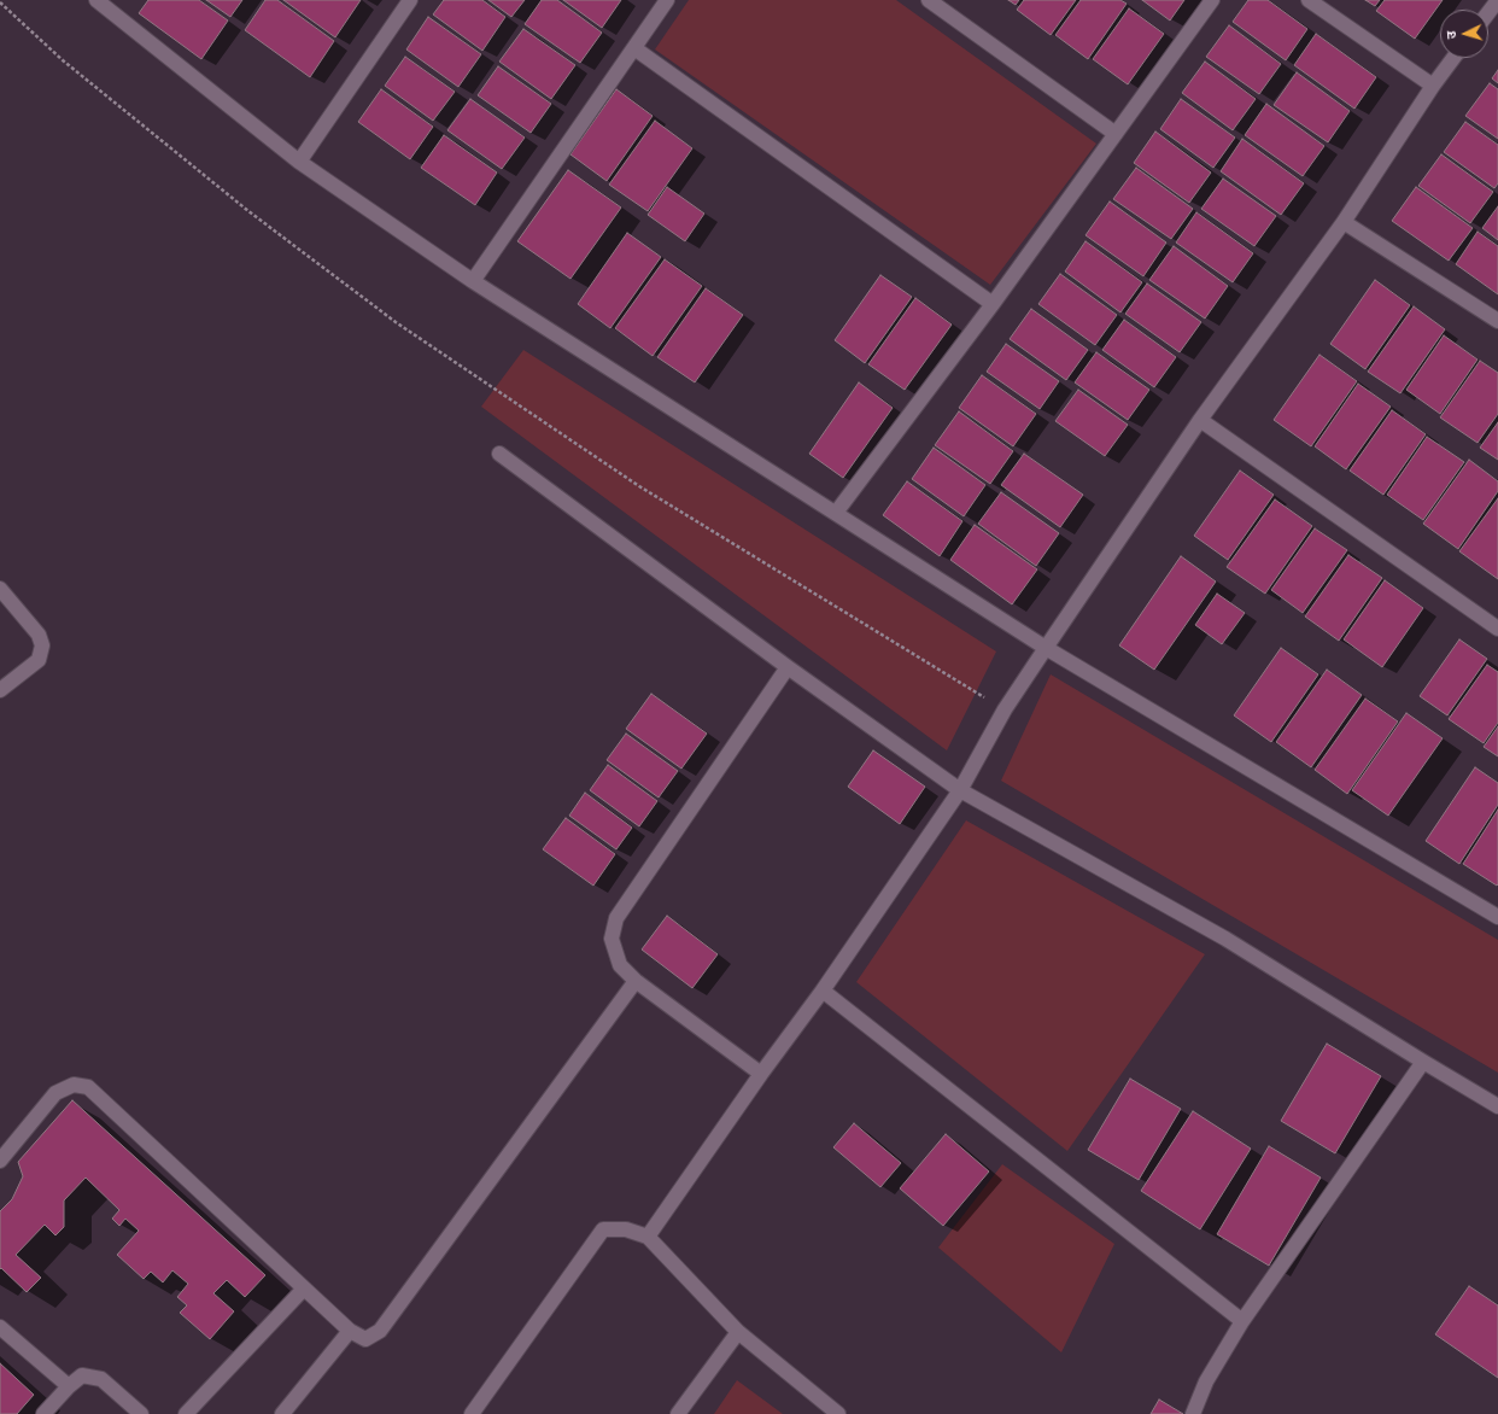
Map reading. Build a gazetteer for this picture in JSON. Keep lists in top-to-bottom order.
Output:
{
  "north": "left"
}
